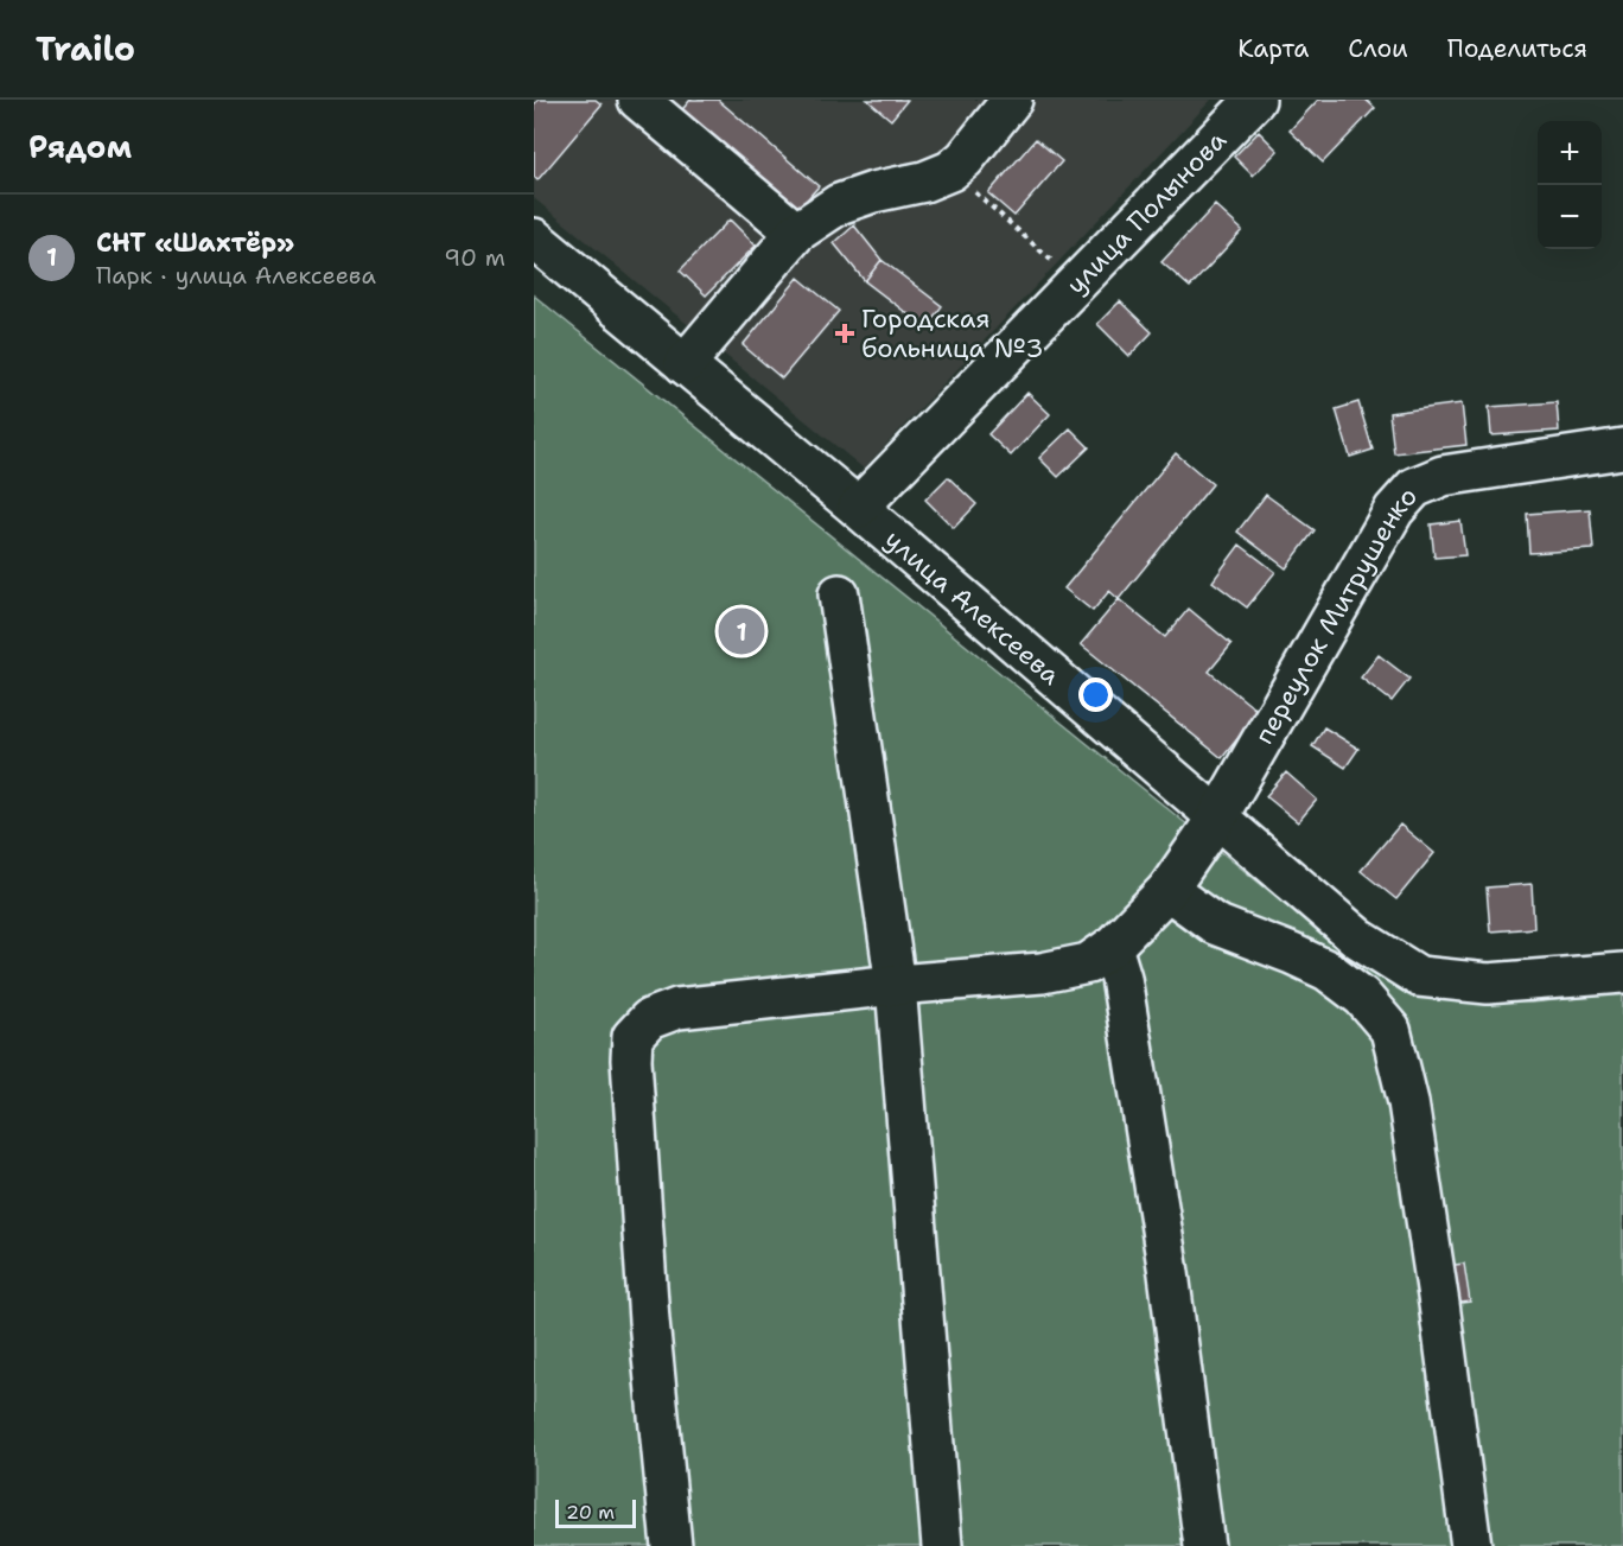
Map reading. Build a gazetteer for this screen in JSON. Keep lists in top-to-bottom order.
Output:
{
  "streets": {
    "street": ["улица Полынова", "улица Алексеева", "переулок Митрушенко"]
  },
  "crossings": [
    ["улица Полынова", "улица Алексеева"],
    ["улица Алексеева", "переулок Митрушенко"]
  ],
  "places": {
    "health": ["Городская больница №3"]
  },
  "scale_bar": "20 m",
  "page": {
    "header": "Trailo",
    "nav": ["Карта", "Слои", "Поделиться"],
    "heading": "Рядом",
    "map_buttons": ["+", "−"],
    "list": [
      {
        "mark": "1",
        "name": "СНТ «Шахтёр»",
        "note": "Парк · улица Алексеева",
        "value": "90 m"
      }
    ],
    "pins": "1",
    "scale": "20 m"
  }
}
